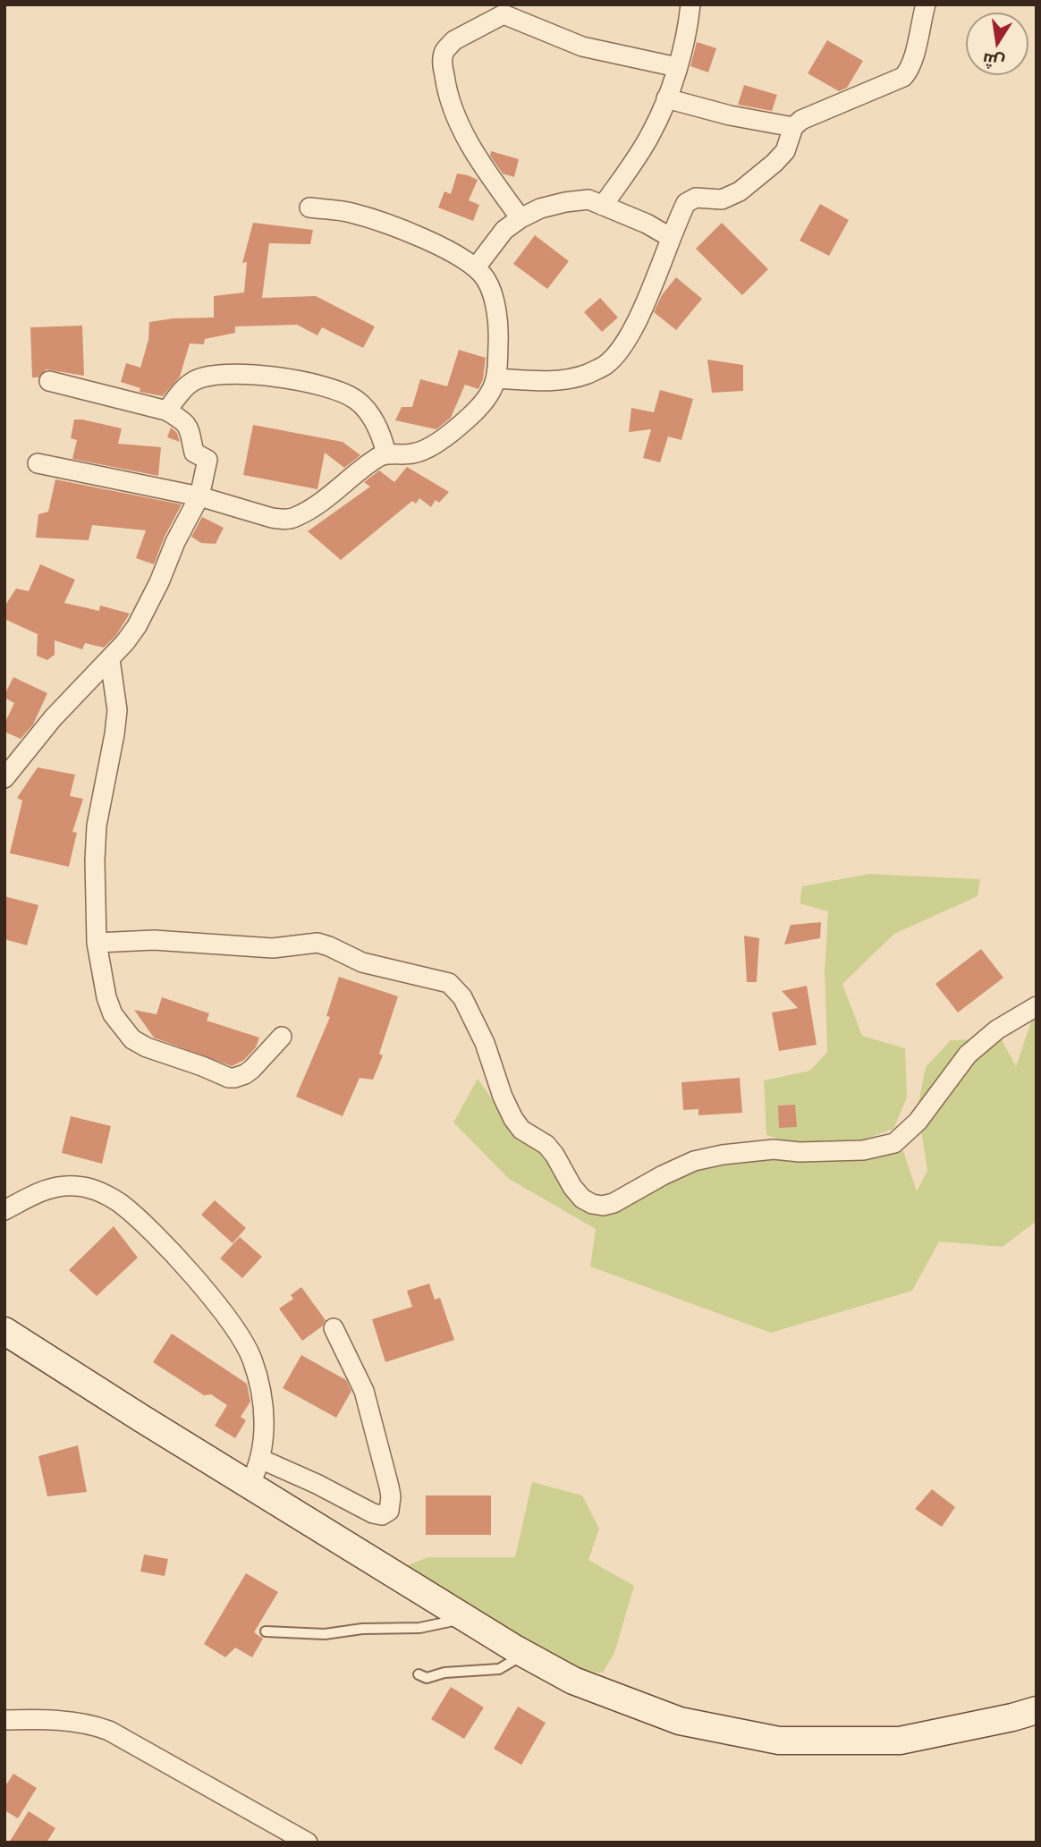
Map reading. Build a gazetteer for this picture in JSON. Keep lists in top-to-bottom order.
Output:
{
  "north": "bottom"
}
